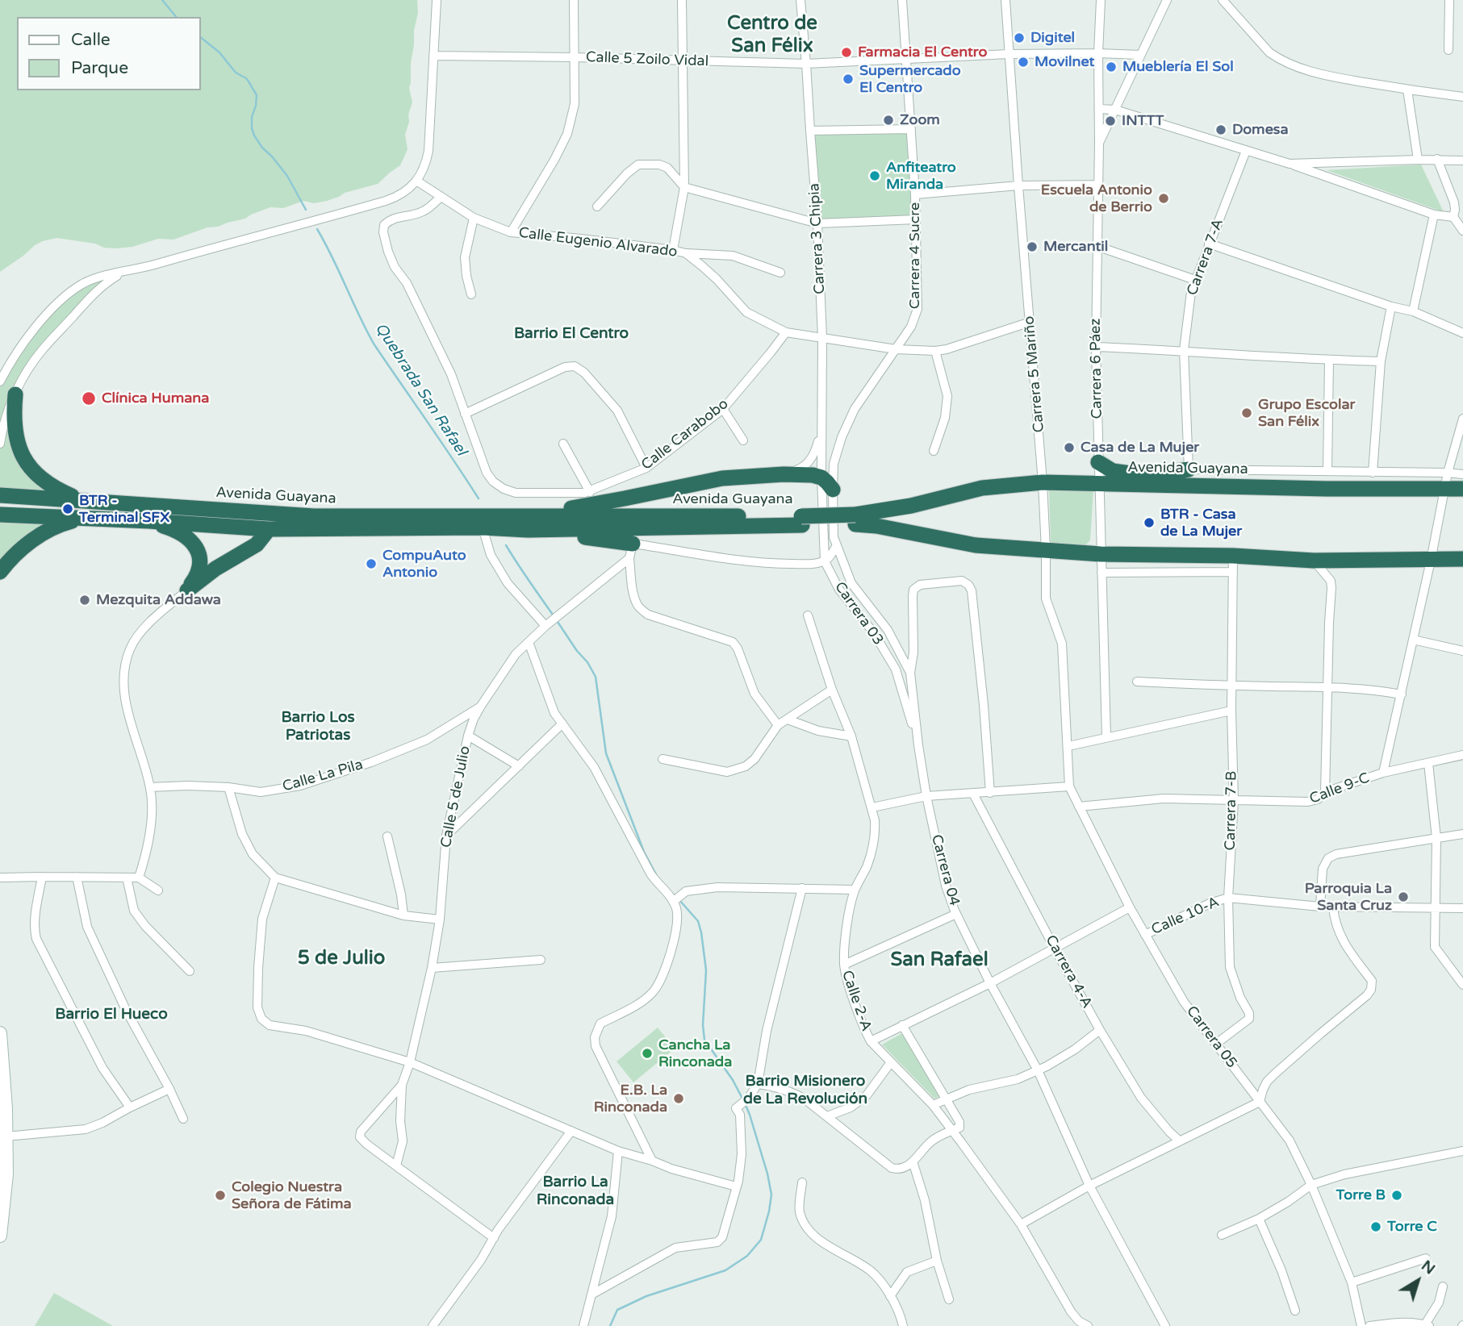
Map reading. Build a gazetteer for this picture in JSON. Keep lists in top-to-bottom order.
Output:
{
  "streets": {
    "highway": ["Avenida Guayana"],
    "street": [
      "Calle 5 Zoilo Vidal",
      "Carrera 3 Chipia",
      "Calle Eugenio Alvarado",
      "Carrera 4 Sucre",
      "Carrera 7-A",
      "Carrera 6 Páez",
      "Carrera 5 Mariño",
      "Calle Carabobo",
      "Carrera 03",
      "Calle La Pila",
      "Calle 9-C",
      "Calle 5 de Julio",
      "Carrera 7-B",
      "Carrera 04",
      "Calle 10-A",
      "Carrera 4-A",
      "Calle 2-A",
      "Carrera 05"
    ]
  },
  "crossings": [
    ["Calle 5 Zoilo Vidal", "Carrera 3 Chipia"],
    ["Calle 5 Zoilo Vidal", "Carrera 4 Sucre"],
    ["Calle 5 Zoilo Vidal", "Carrera 6 Páez"],
    ["Calle 5 Zoilo Vidal", "Carrera 5 Mariño"],
    ["Carrera 3 Chipia", "Calle Eugenio Alvarado"],
    ["Carrera 3 Chipia", "Carrera 03"],
    ["Calle Eugenio Alvarado", "Carrera 4 Sucre"],
    ["Calle Eugenio Alvarado", "Carrera 5 Mariño"],
    ["Calle Eugenio Alvarado", "Calle Carabobo"],
    ["Carrera 4 Sucre", "Carrera 04"],
    ["Carrera 6 Páez", "Avenida Guayana"],
    ["Carrera 5 Mariño", "Avenida Guayana"],
    ["Carrera 5 Mariño", "Carrera 05"],
    ["Avenida Guayana", "Carrera 7-B"],
    ["Carrera 03", "Carrera 04"],
    ["Calle La Pila", "Calle 5 de Julio"],
    ["Calle 9-C", "Carrera 7-B"],
    ["Calle 9-C", "Carrera 05"],
    ["Carrera 7-B", "Calle 10-A"],
    ["Carrera 7-B", "Carrera 05"],
    ["Calle 10-A", "Carrera 05"]
  ],
  "districts": [
    "Centro de San Félix",
    "Barrio El Centro",
    "Barrio Los Patriotas",
    "5 de Julio",
    "San Rafael",
    "Barrio El Hueco",
    "Barrio Misionero de La Revolución",
    "Barrio La Rinconada"
  ],
  "water": ["Quebrada San Rafael"],
  "places": [
    "Digitel",
    "Farmacia El Centro",
    "Movilnet",
    "Mueblería El Sol",
    "Supermercado El Centro",
    "Zoom",
    "INTTT",
    "Domesa",
    "Anfiteatro Miranda",
    "Escuela Antonio de Berrio",
    "Mercantil",
    "Clínica Humana",
    "Grupo Escolar San Félix",
    "Casa de La Mujer",
    "BTR - Terminal SFX",
    "BTR - Casa de La Mujer",
    "CompuAuto Antonio",
    "Mezquita Addawa",
    "Parroquia La Santa Cruz",
    "Cancha La Rinconada",
    "E.B. La Rinconada",
    "Colegio Nuestra Señora de Fátima",
    "Torre B",
    "Torre C"
  ],
  "legend": ["Calle", "Parque"],
  "north": "top right"
}
